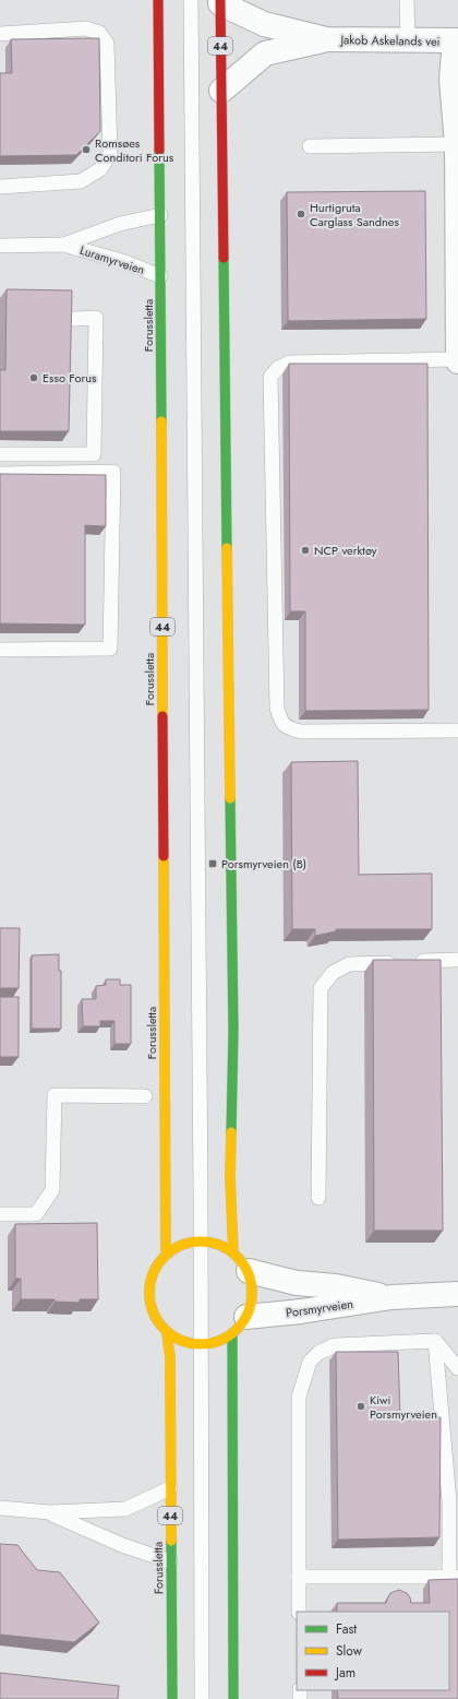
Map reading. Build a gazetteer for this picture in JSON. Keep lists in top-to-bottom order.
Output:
{
  "streets": {
    "main road": ["44", "Forussletta"],
    "street": ["Jakob Askelands vei", "Porsmyrveien"],
    "lane": ["Luramyrveien"]
  },
  "crossings": [
    ["Jakob Askelands vei", "44"],
    ["44", "Forussletta"],
    ["44", "Porsmyrveien"],
    ["Luramyrveien", "Forussletta"]
  ],
  "places": {
    "other": [
      "Romsøes Conditori Forus",
      "Hurtigruta Carglass Sandnes",
      "Esso Forus",
      "NCP verktøy",
      "Kiwi Porsmyrveien"
    ],
    "transit": ["Porsmyrveien (B)"]
  },
  "legend": ["Fast", "Slow", "Jam"]
}
